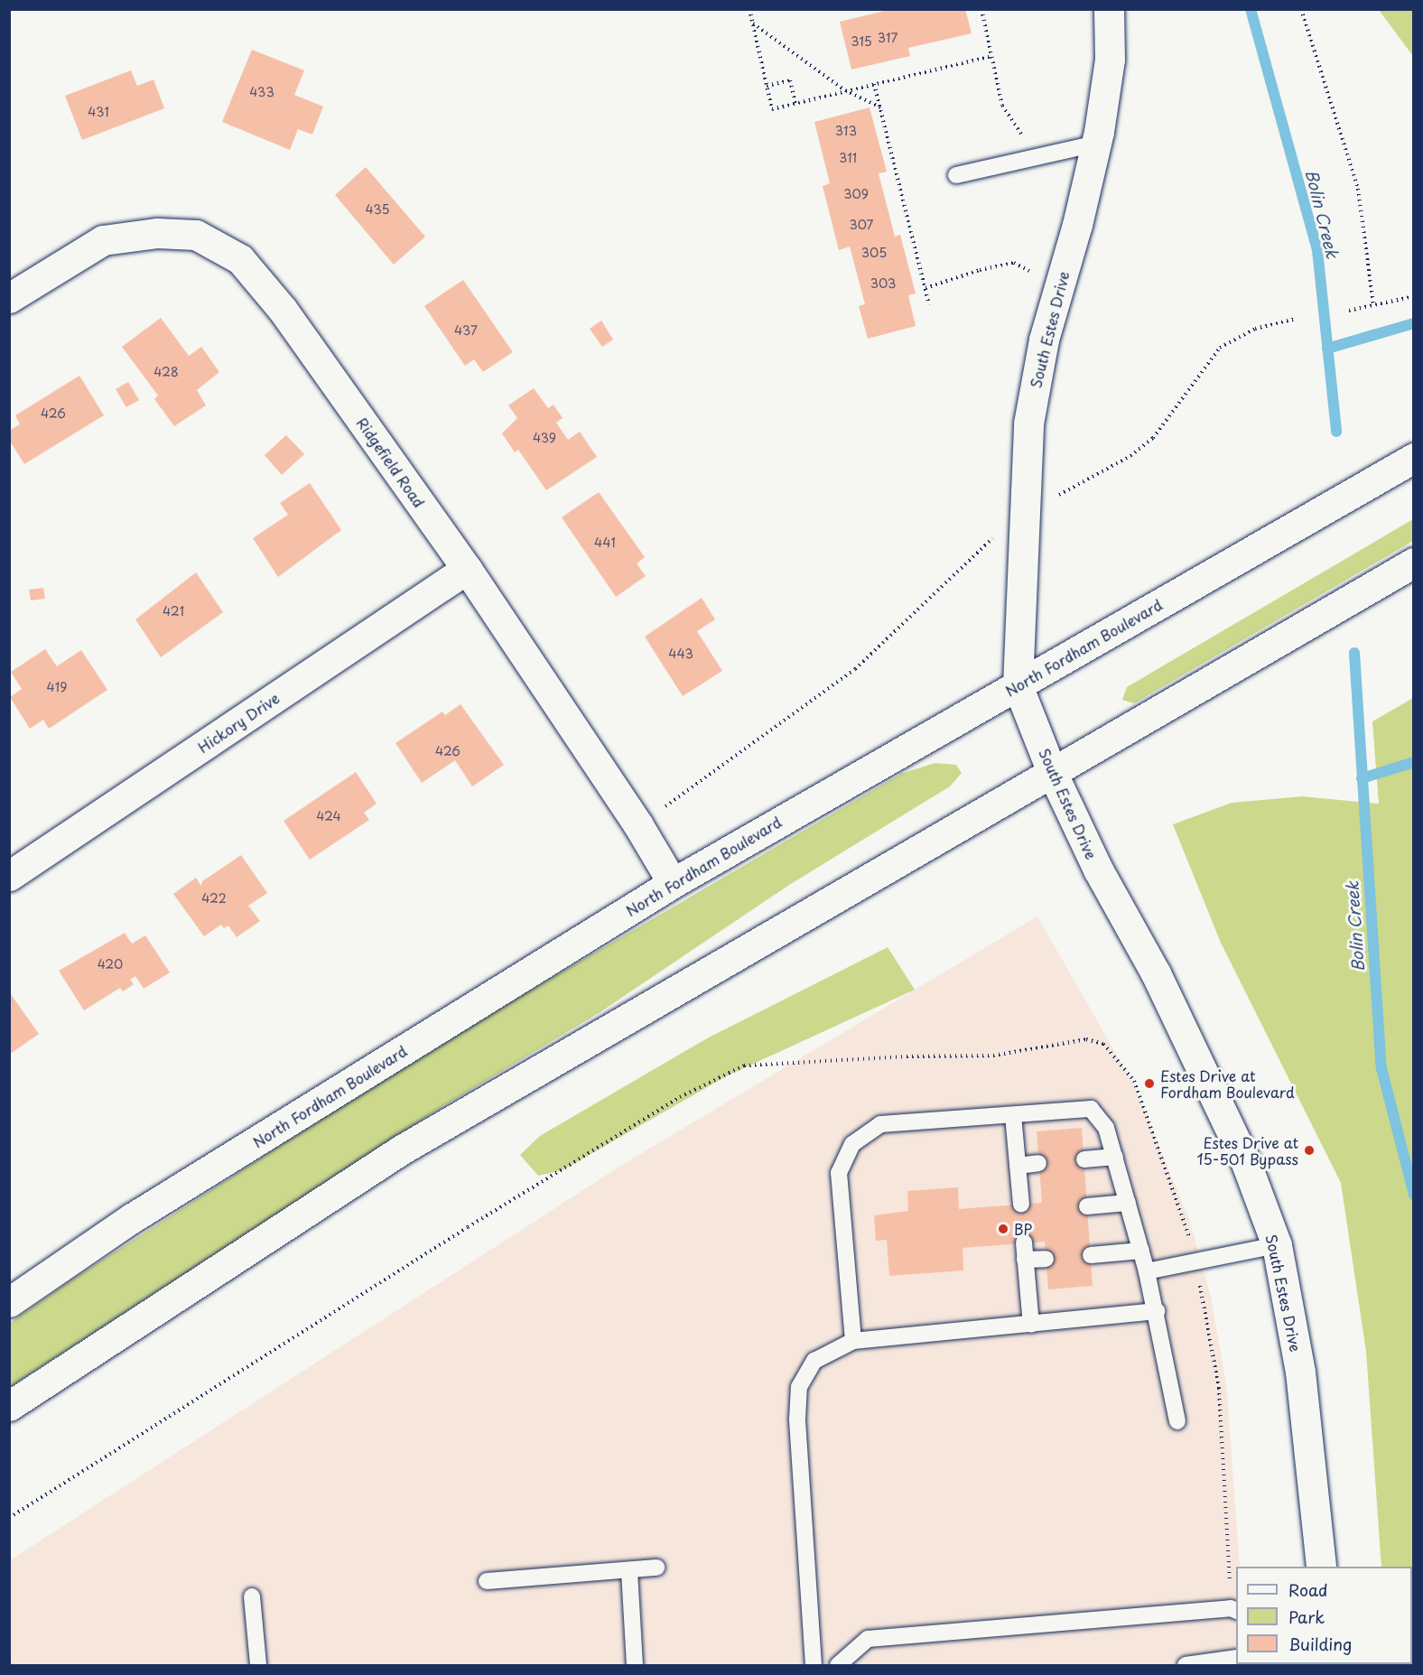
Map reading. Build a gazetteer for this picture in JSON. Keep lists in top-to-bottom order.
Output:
{
  "streets": {
    "main road": [
      "South Estes Drive",
      "Ridgefield Road",
      "North Fordham Boulevard",
      "Hickory Drive"
    ]
  },
  "crossings": [
    ["South Estes Drive", "North Fordham Boulevard"],
    ["Ridgefield Road", "North Fordham Boulevard"],
    ["Ridgefield Road", "Hickory Drive"]
  ],
  "water": ["Bolin Creek"],
  "places": ["Estes Drive at Fordham Boulevard", "Estes Drive at 15-501 Bypass", "BP"],
  "house_numbers": [
    "317",
    "315",
    "433",
    "431",
    "313",
    "311",
    "309",
    "435",
    "307",
    "305",
    "303",
    "437",
    "428",
    "426",
    "439",
    "441",
    "421",
    "443",
    "419",
    "426",
    "424",
    "422",
    "420"
  ],
  "legend": ["Road", "Park", "Building"]
}
